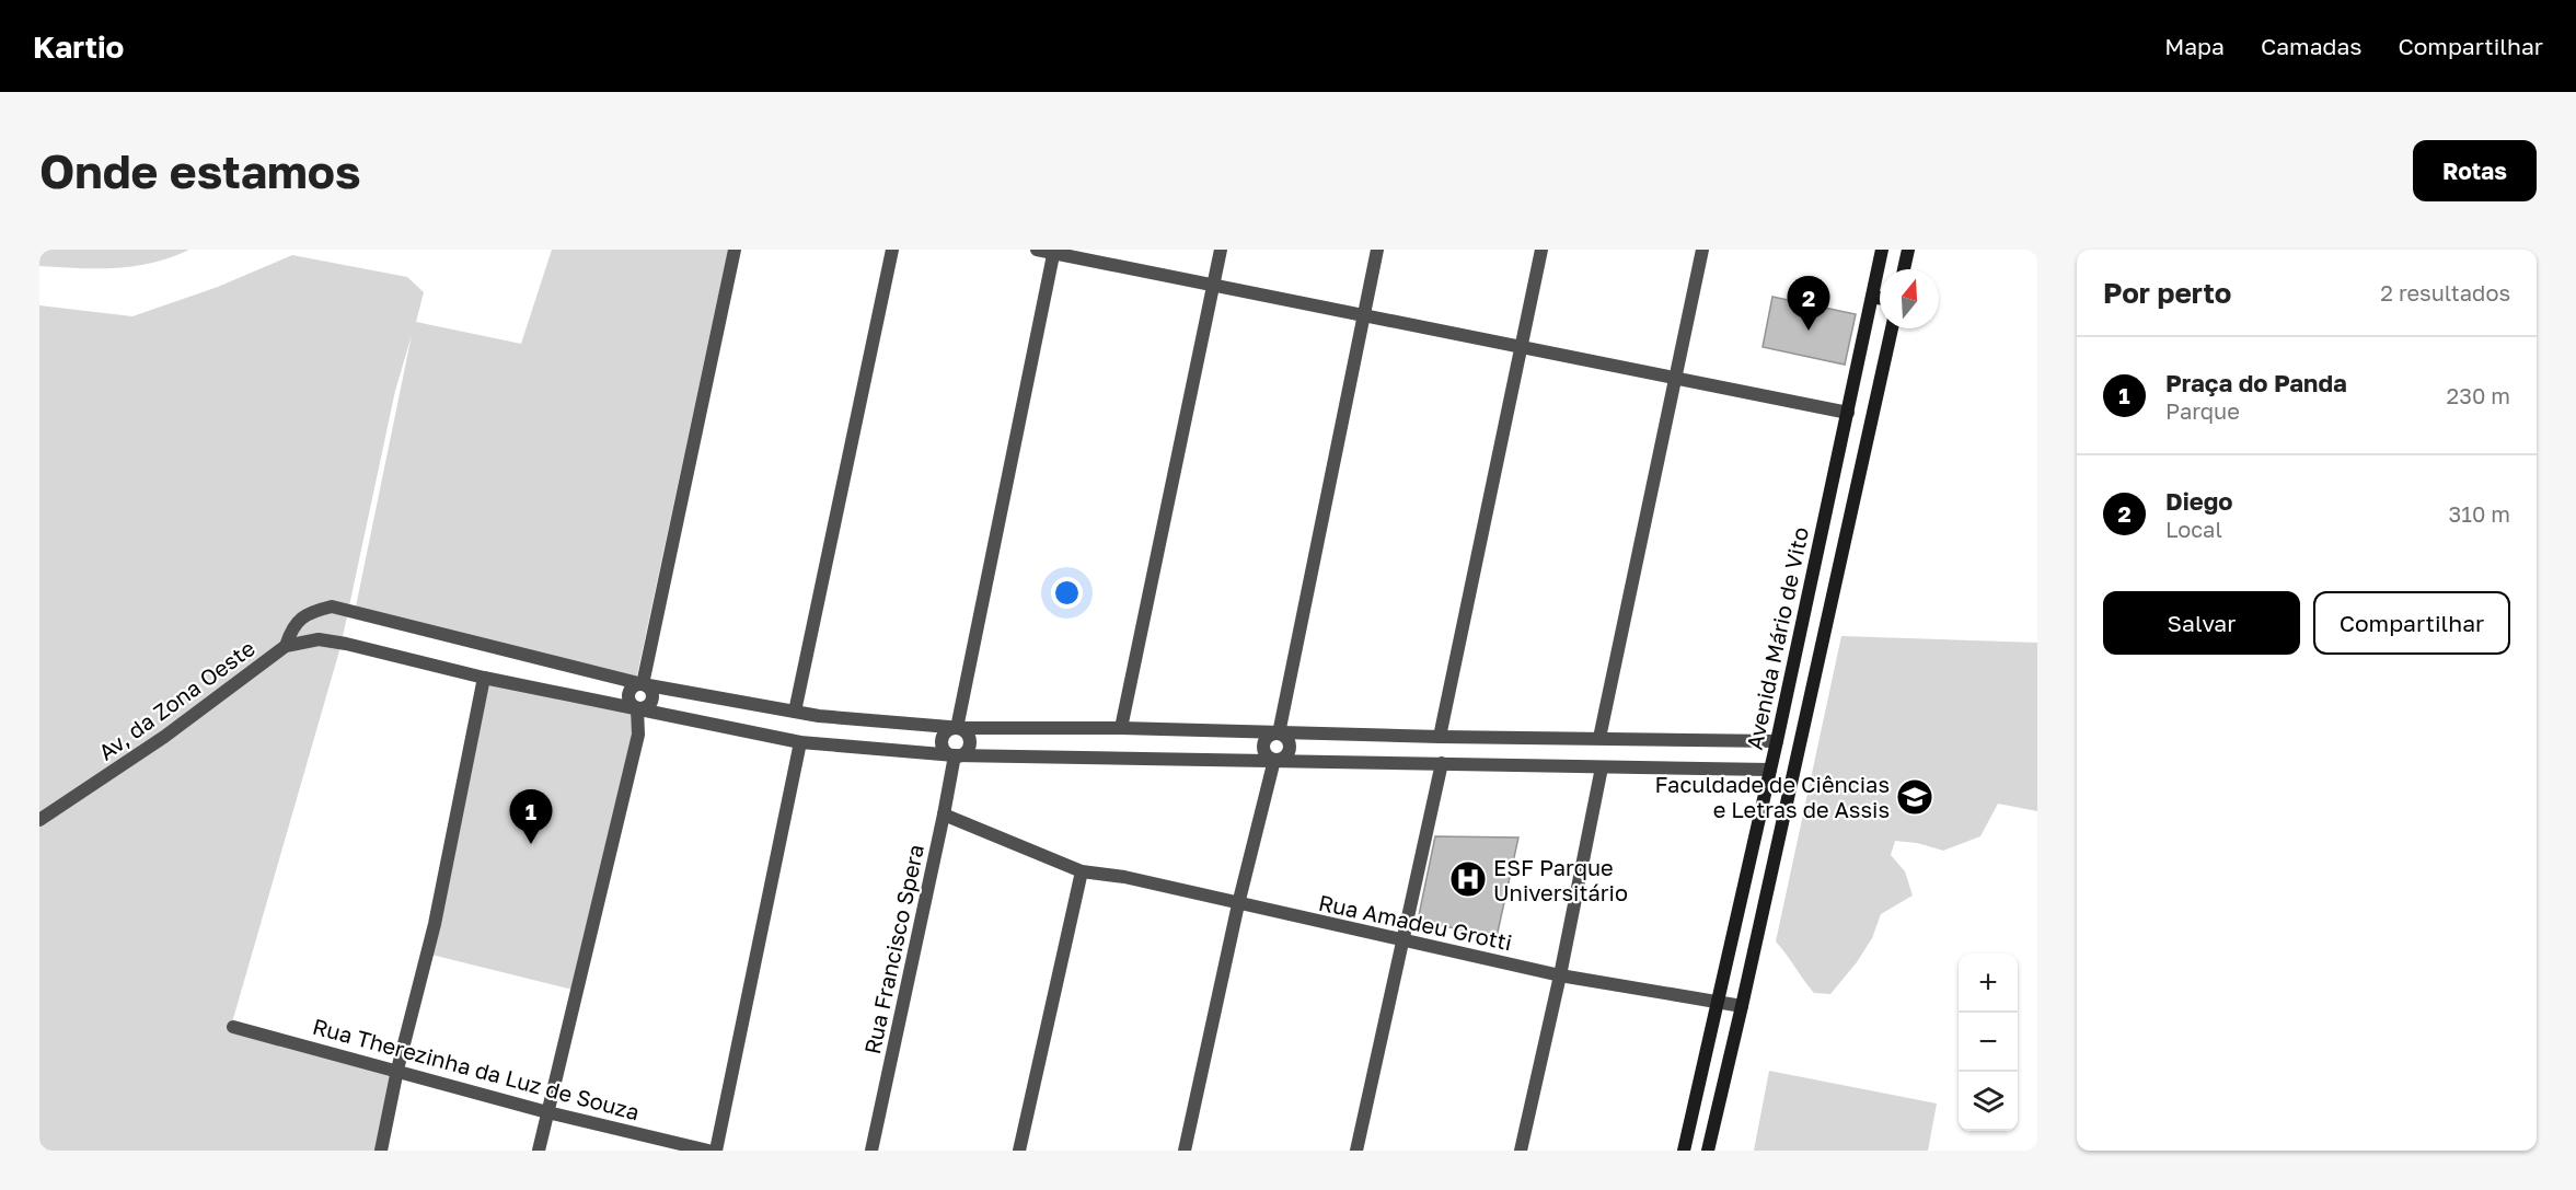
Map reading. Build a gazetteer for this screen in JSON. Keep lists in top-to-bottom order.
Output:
{
  "streets": {
    "main road": ["Avenida Mário de Vito"],
    "street": [
      "Av, da Zona Oeste",
      "Rua Amadeu Grotti",
      "Rua Francisco Spera",
      "Rua Therezinha da Luz de Souza"
    ]
  },
  "crossings": [
    ["Avenida Mário de Vito", "Av, da Zona Oeste"],
    ["Avenida Mário de Vito", "Rua Amadeu Grotti"],
    ["Av, da Zona Oeste", "Rua Francisco Spera"],
    ["Rua Amadeu Grotti", "Rua Francisco Spera"]
  ],
  "places": {
    "school or university": ["Faculdade de Ciências e Letras de Assis"],
    "hospital": ["ESF Parque Universitário"]
  },
  "north": "top",
  "page": {
    "header": "Kartio",
    "nav": ["Mapa", "Camadas", "Compartilhar"],
    "buttons": [
      "Rotas",
      ["Salvar", "Compartilhar"]
    ],
    "title": "Onde estamos",
    "heading": ["Por perto", "2 resultados"],
    "pins": ["2", "1"],
    "list": [
      {
        "mark": "1",
        "name": "Praça do Panda",
        "note": "Parque",
        "value": "230 m"
      },
      {
        "mark": "2",
        "name": "Diego",
        "note": "Local",
        "value": "310 m"
      }
    ],
    "map_buttons": ["+", "−"]
  }
}
